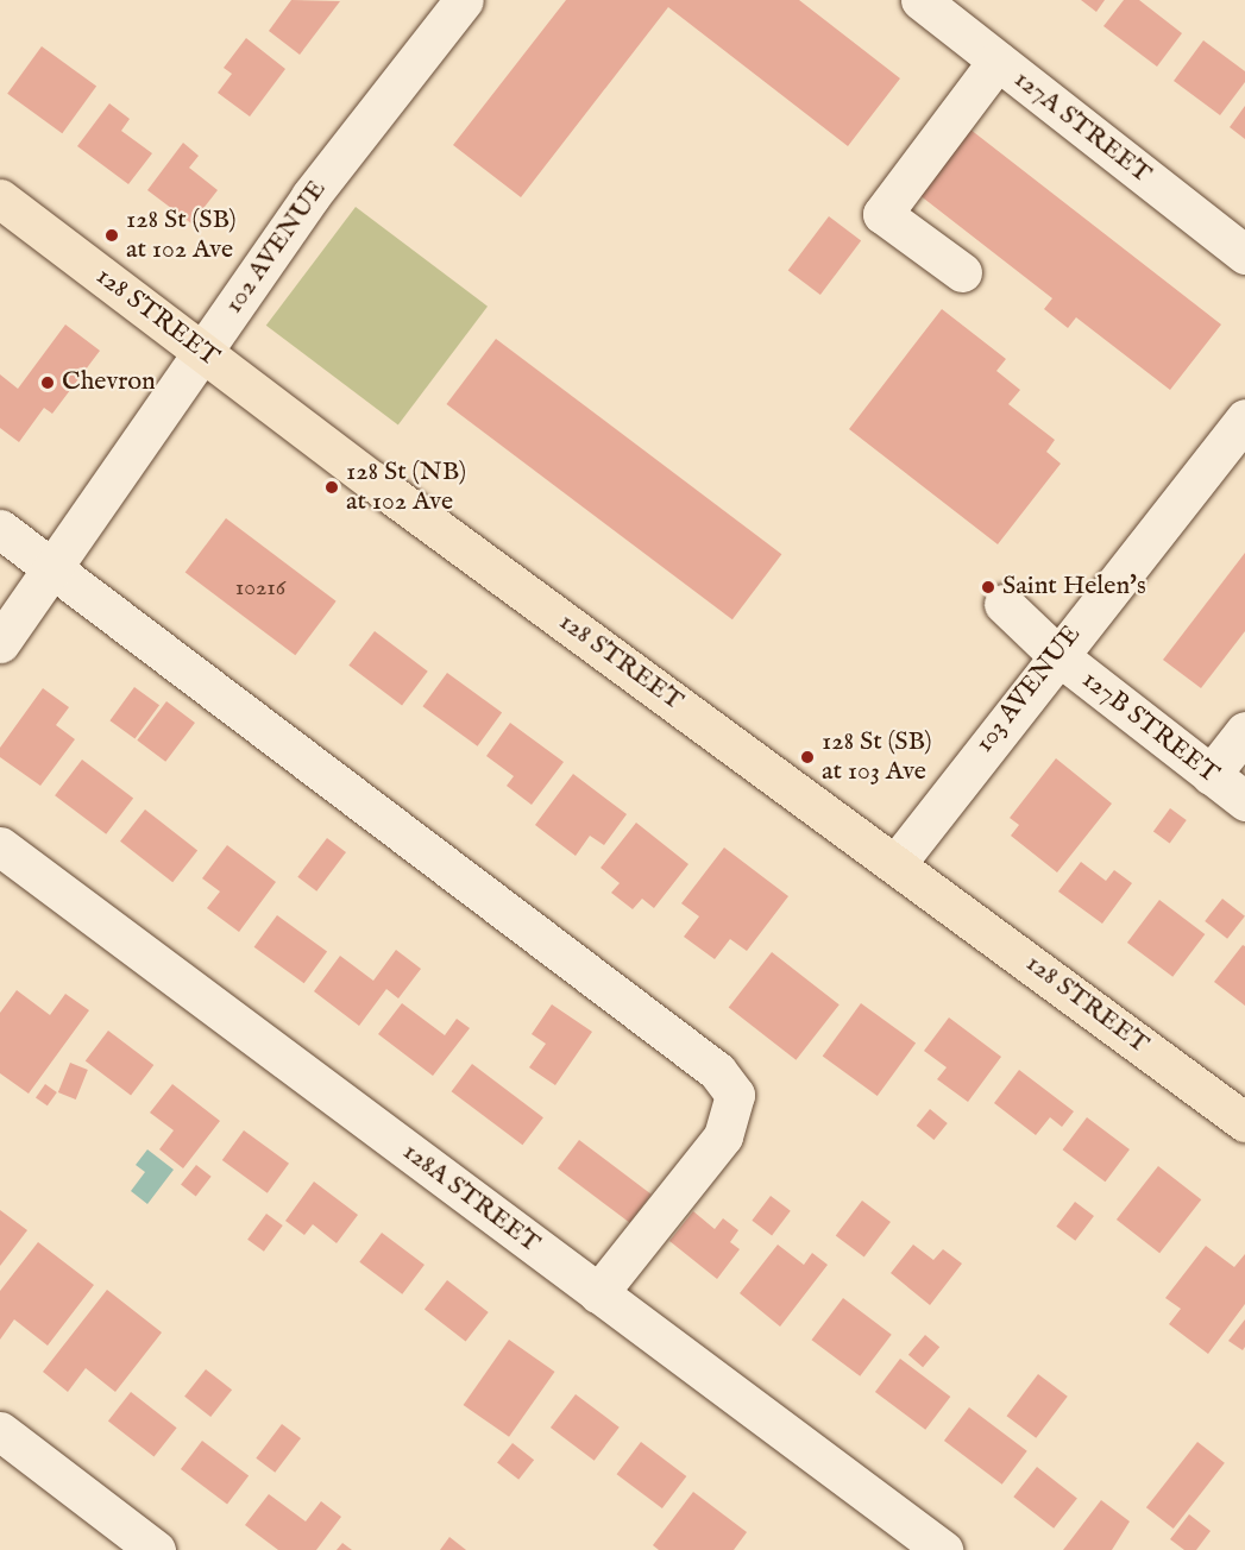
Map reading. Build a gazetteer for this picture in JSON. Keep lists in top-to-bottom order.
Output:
{
  "streets": {
    "main road": ["128 STREET"],
    "street": [
      "127A STREET",
      "102 AVENUE",
      "103 AVENUE",
      "127B STREET",
      "128A STREET"
    ]
  },
  "crossings": [
    ["102 AVENUE", "128 STREET"],
    ["128 STREET", "103 AVENUE"],
    ["103 AVENUE", "127B STREET"]
  ],
  "places": [
    "128 St (SB) at 102 Ave",
    "Chevron",
    "128 St (NB) at 102 Ave",
    "Saint Helen's",
    "128 St (SB) at 103 Ave"
  ],
  "house_numbers": ["10216"]
}
